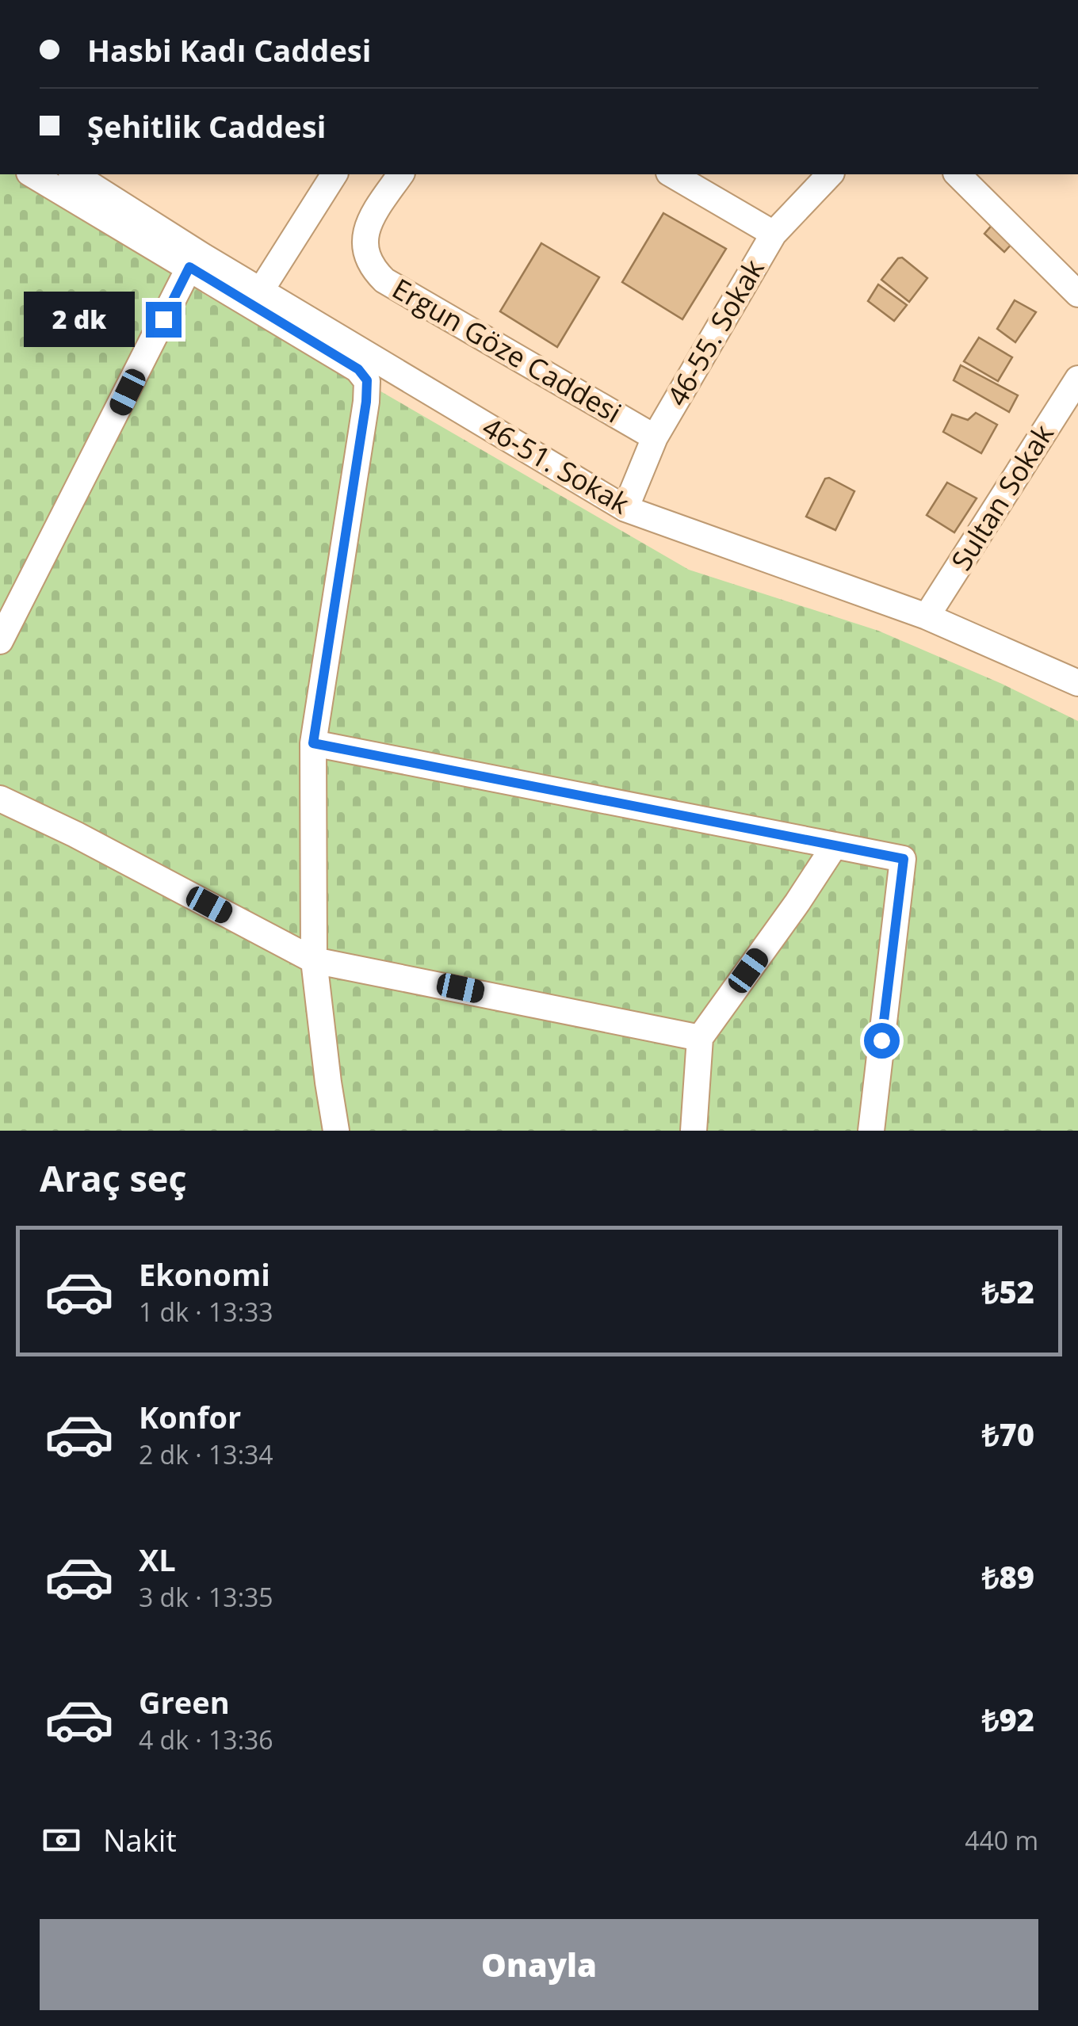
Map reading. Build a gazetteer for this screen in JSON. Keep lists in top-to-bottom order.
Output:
{
  "streets": {
    "street": [
      "46-55. Sokak",
      "Ergun Göze Caddesi",
      "46-51. Sokak",
      "Sultan Sokak"
    ]
  },
  "crossings": [
    ["46-55. Sokak", "Ergun Göze Caddesi"],
    ["46-55. Sokak", "46-51. Sokak"],
    ["46-51. Sokak", "Sultan Sokak"]
  ],
  "page": {
    "banner": ["Hasbi Kadı Caddesi", "Şehitlik Caddesi"],
    "bubble": "2 dk",
    "heading": "Araç seç",
    "list": [
      {
        "name": "Ekonomi",
        "note": "1 dk · 13:33",
        "value": "₺52"
      },
      {
        "name": "Konfor",
        "note": "2 dk · 13:34",
        "value": "₺70"
      },
      {
        "name": "XL",
        "note": "3 dk · 13:35",
        "value": "₺89"
      },
      {
        "name": "Green",
        "note": "4 dk · 13:36",
        "value": "₺92"
      }
    ],
    "pay": ["Nakit", "440 m"],
    "buttons": "Onayla"
  }
}
